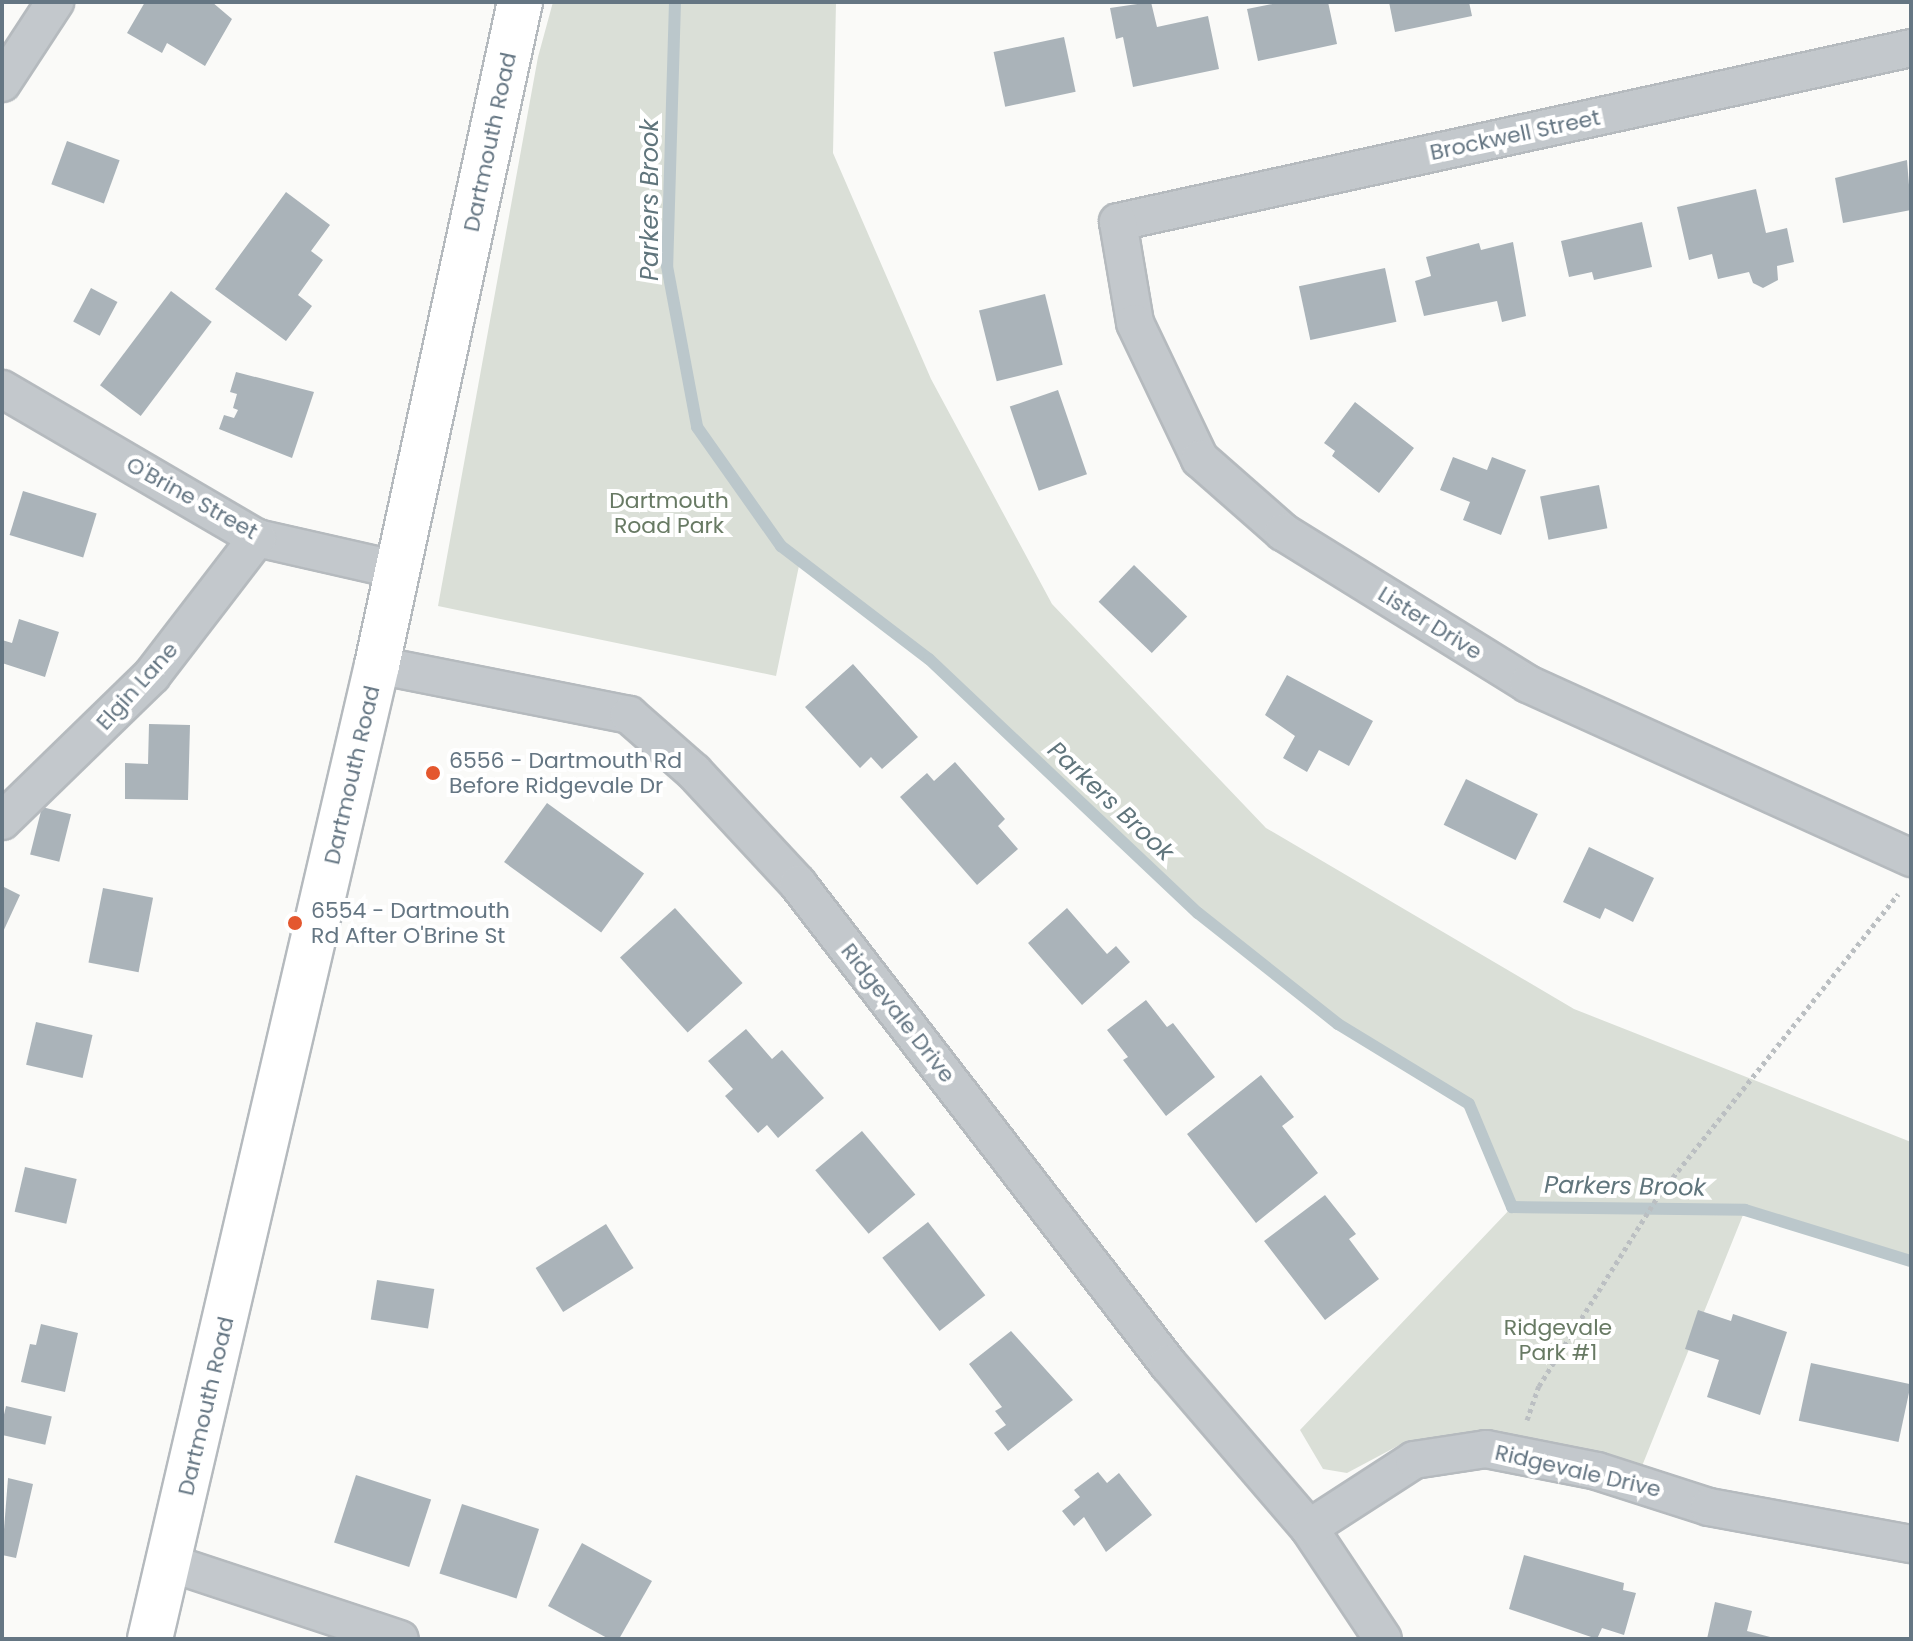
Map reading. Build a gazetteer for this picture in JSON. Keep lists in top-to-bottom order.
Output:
{
  "streets": {
    "main road": ["Dartmouth Road"],
    "street": [
      "Brockwell Street",
      "O'Brine Street",
      "Lister Drive",
      "Elgin Lane",
      "Ridgevale Drive"
    ]
  },
  "crossings": [
    ["Brockwell Street", "Lister Drive"],
    ["Dartmouth Road", "O'Brine Street"],
    ["Dartmouth Road", "Ridgevale Drive"],
    ["O'Brine Street", "Elgin Lane"]
  ],
  "water": ["Parkers Brook"],
  "parks": ["Dartmouth Road Park", "Ridgevale Park #1"],
  "places": ["6556 - Dartmouth Rd Before Ridgevale Dr", "6554 - Dartmouth Rd After O'Brine St"]
}
